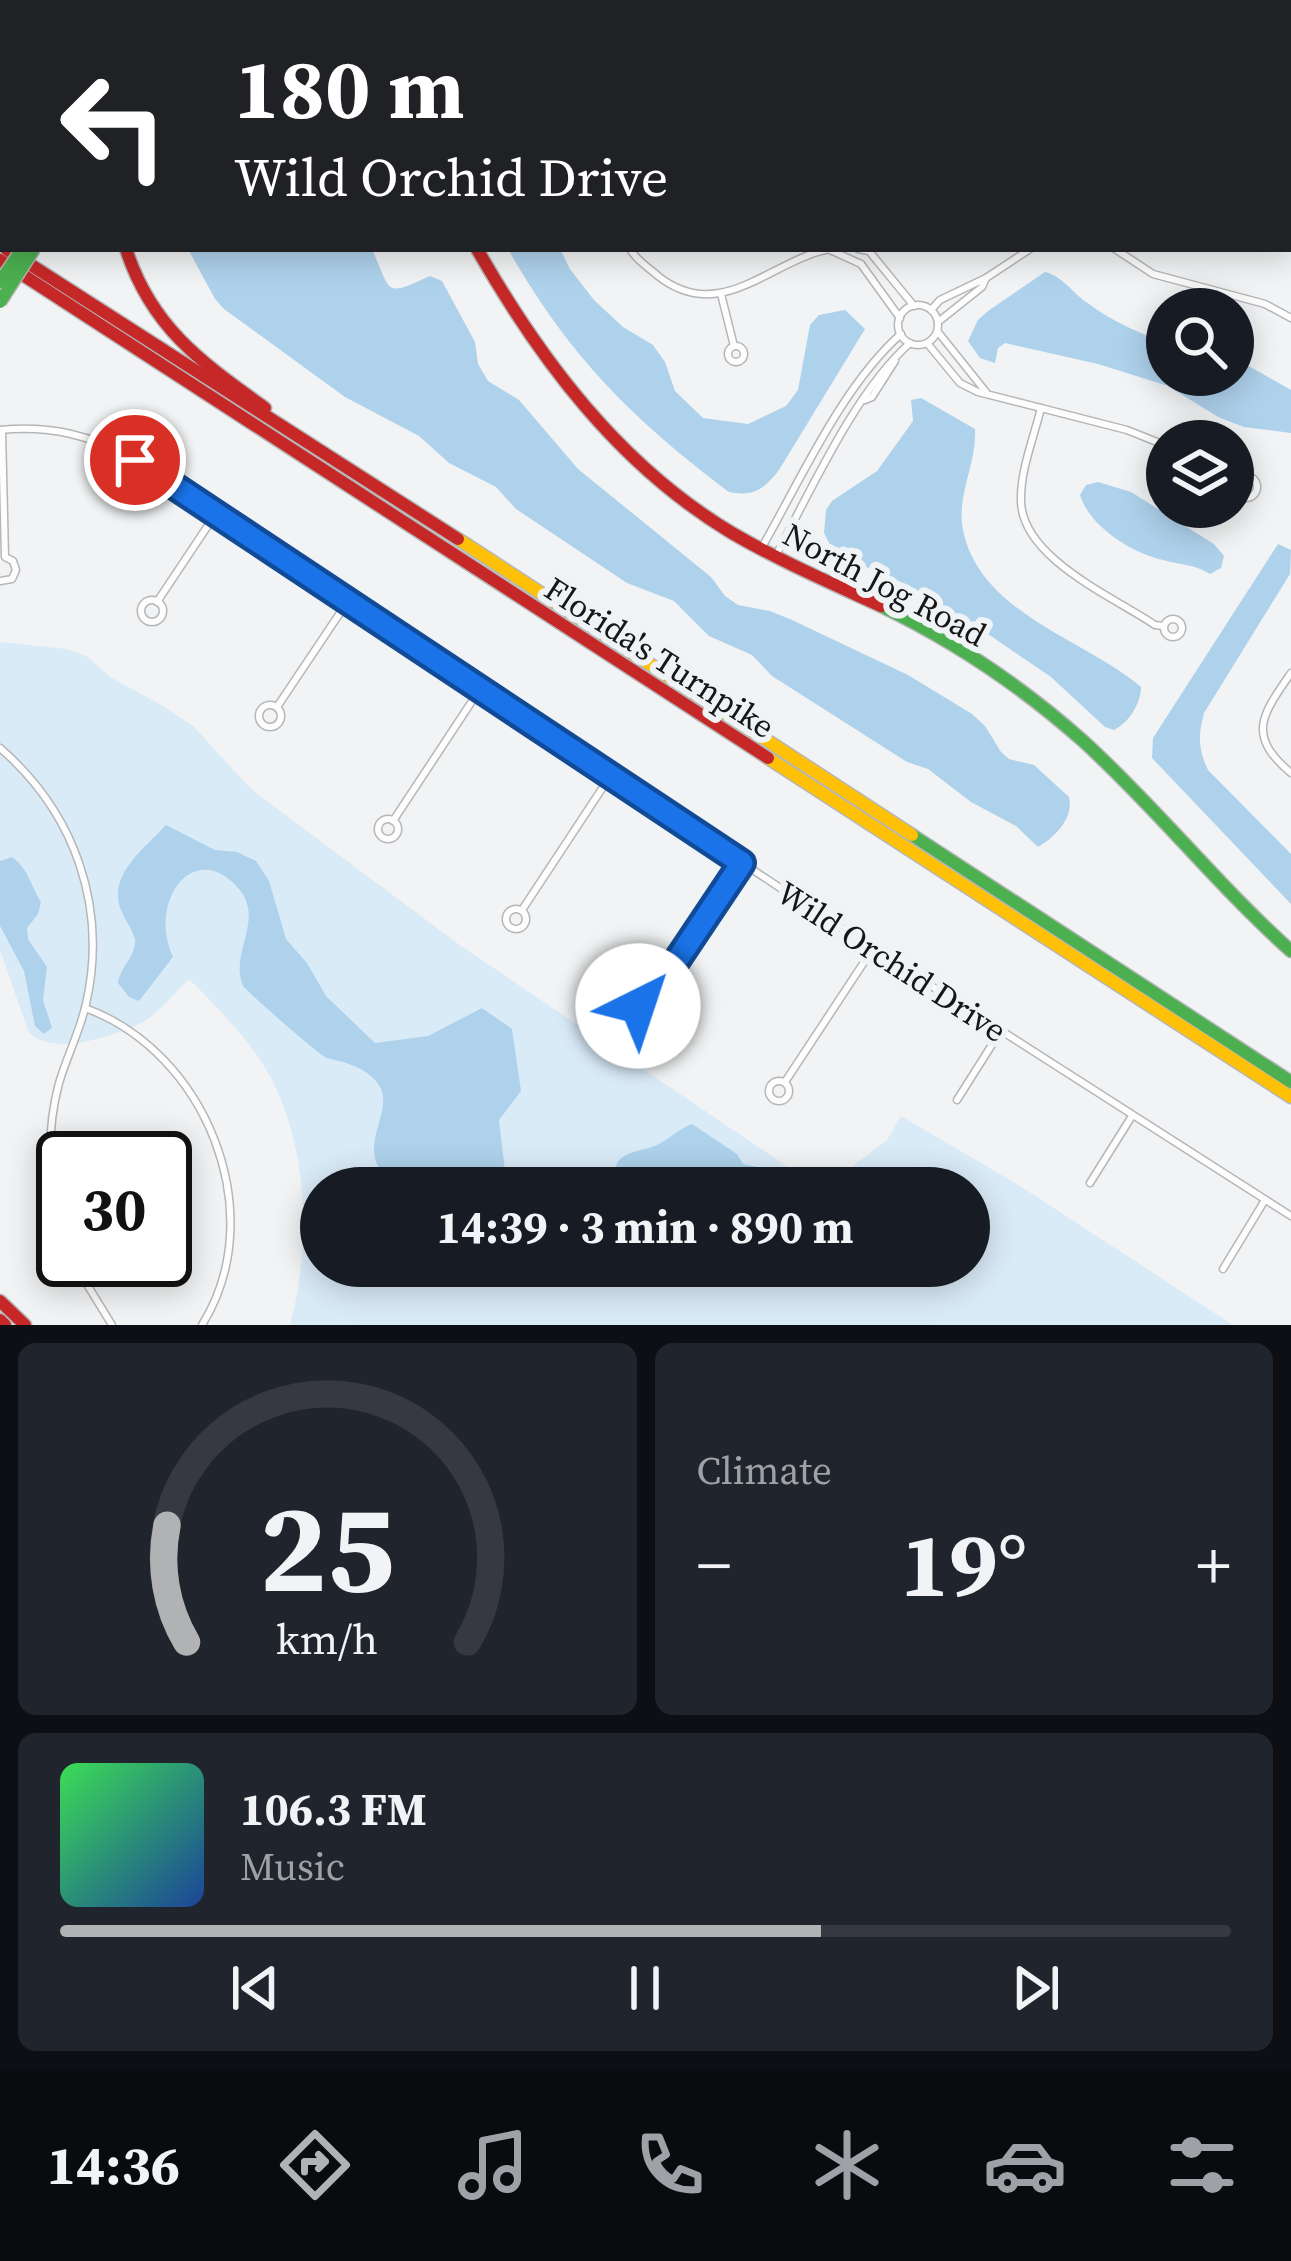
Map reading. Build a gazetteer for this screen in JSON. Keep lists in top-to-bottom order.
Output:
{
  "streets": {
    "main road": ["North Jog Road", "Florida's Turnpike"],
    "street": ["Wild Orchid Drive"]
  },
  "page": {
    "turn": ["180 m", "Wild Orchid Drive"],
    "limit": "30",
    "trip": "14:39 · 3 min · 890 m",
    "tile": "Climate",
    "heat": ["−", "19°", "+"],
    "song": ["106.3 FM", "Music"],
    "tabs": "14:36",
    "gauge": ["25", "km/h"]
  }
}
